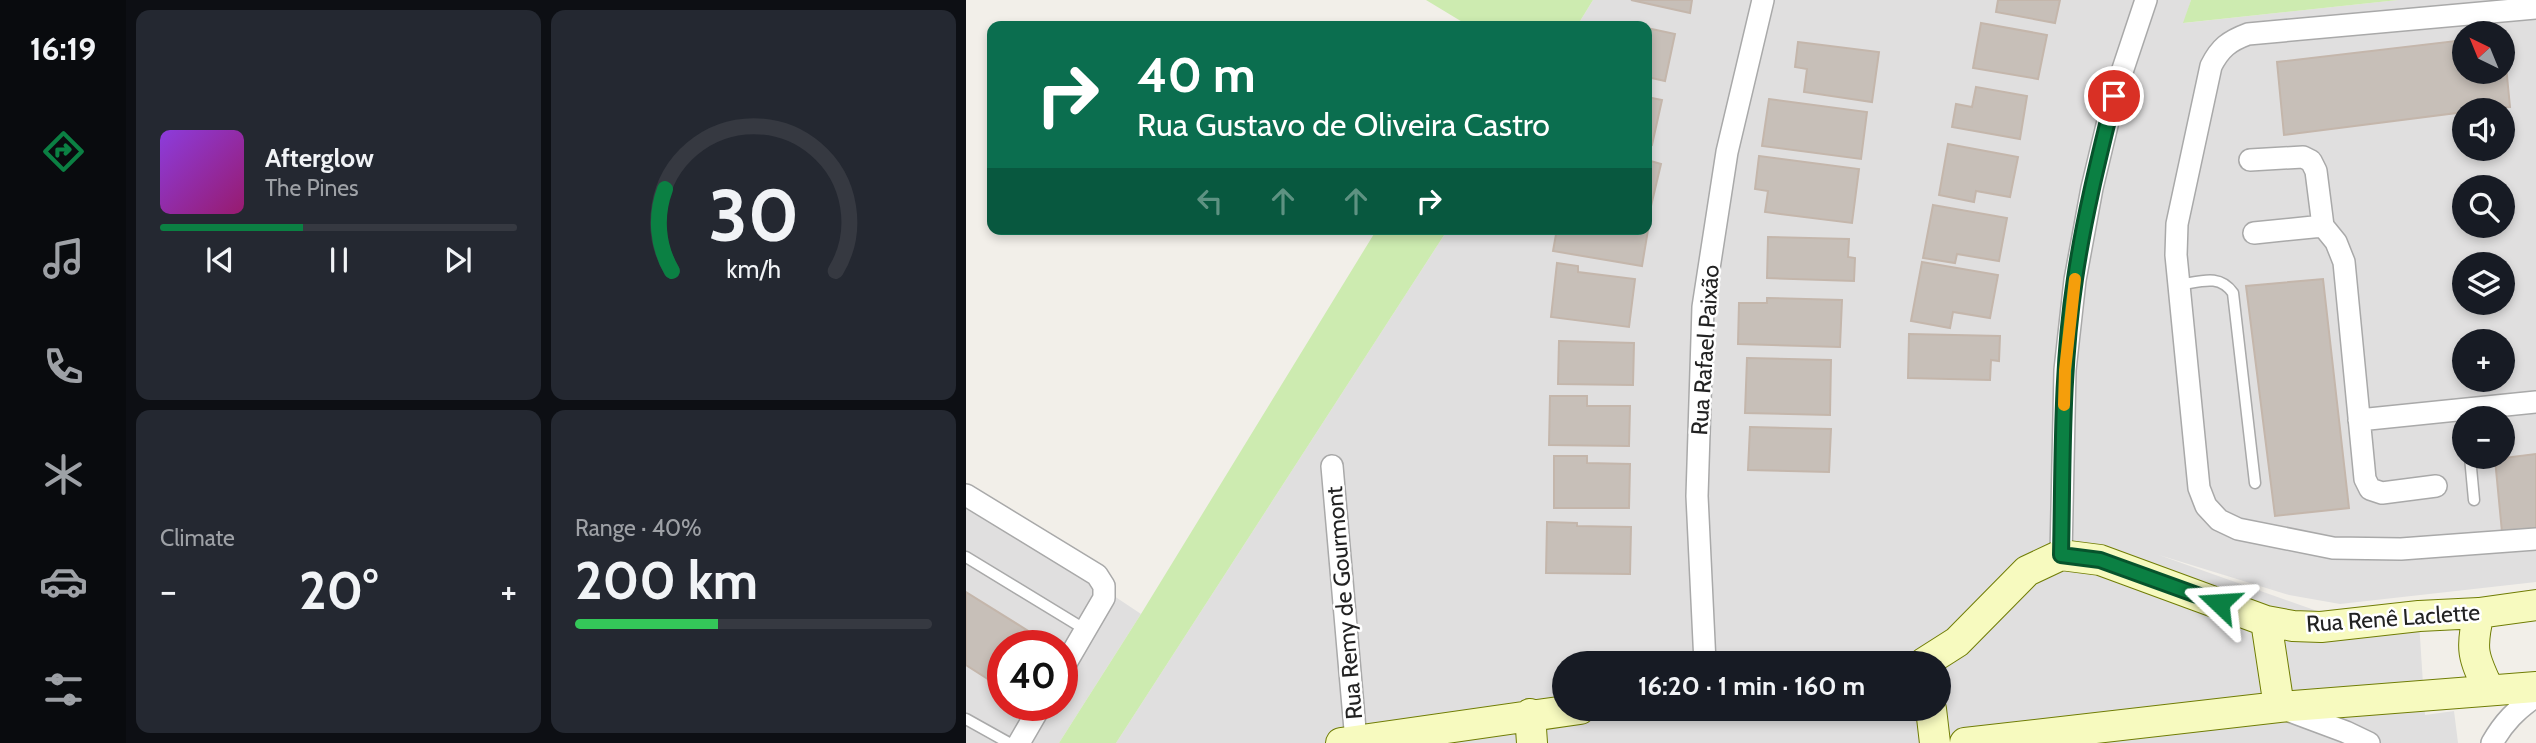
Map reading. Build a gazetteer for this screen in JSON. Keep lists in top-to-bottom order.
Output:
{
  "streets": {
    "street": ["Rua Rafael Paixão", "Rua Remy de Gourmont", "Rua Renê Laclette"]
  },
  "north": "top left",
  "page": {
    "tabs": "16:19",
    "map_buttons": ["+", "−"],
    "turn": ["40 m", "Rua Gustavo de Oliveira Castro"],
    "song": ["Afterglow", "The Pines"],
    "tile": [
      "Climate",
      ["Range · 40%", "200 km"]
    ],
    "heat": ["−", "20°", "+"],
    "limit": "40",
    "trip": "16:20 · 1 min · 160 m",
    "gauge": ["30", "km/h"]
  }
}
